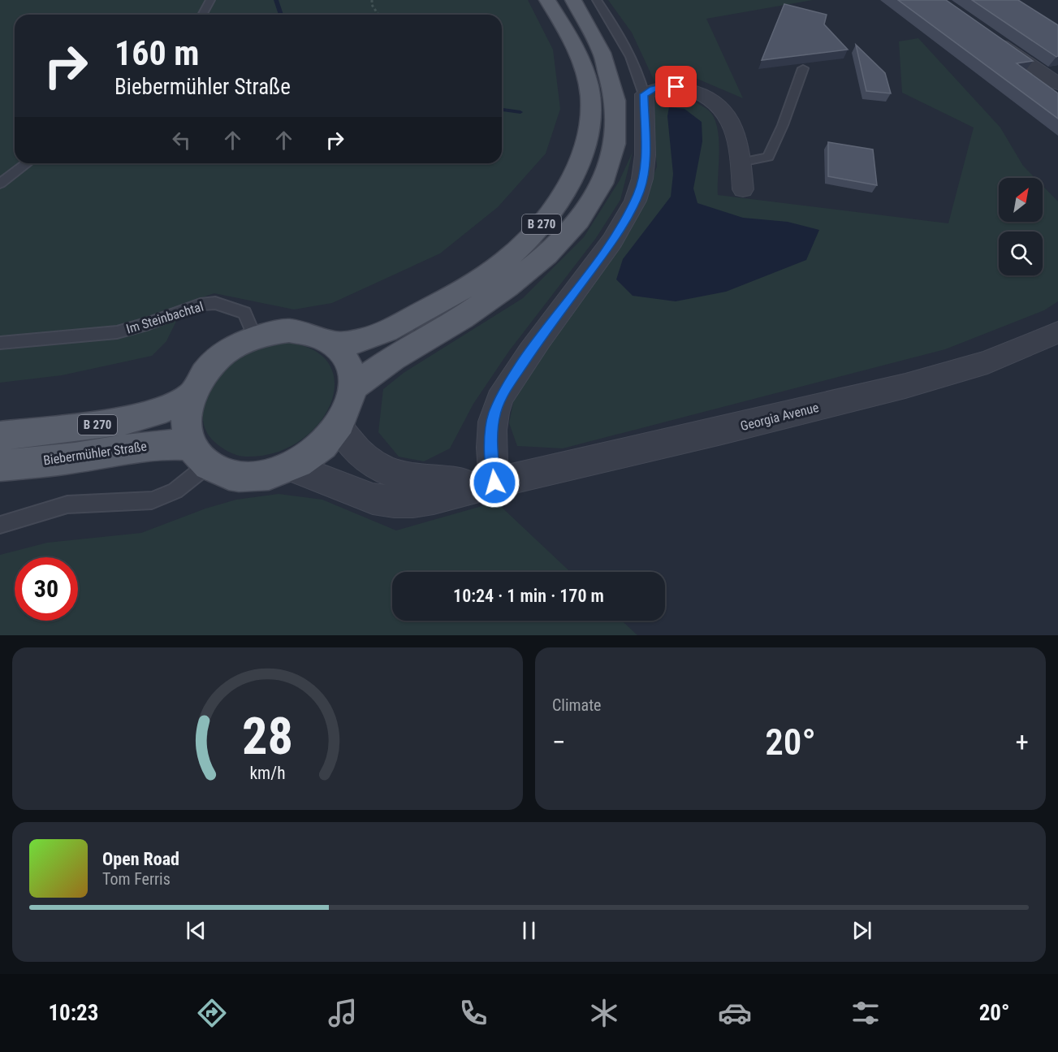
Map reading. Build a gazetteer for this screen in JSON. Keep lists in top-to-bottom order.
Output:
{
  "streets": {
    "main road": ["B 270", "Biebermühler Straße"],
    "street": ["Georgia Avenue"],
    "lane": ["Im Steinbachtal"]
  },
  "crossings": [
    ["B 270", "Im Steinbachtal"],
    ["B 270", "Georgia Avenue"],
    ["B 270", "Biebermühler Straße"],
    ["Im Steinbachtal", "Georgia Avenue"],
    ["Im Steinbachtal", "Biebermühler Straße"],
    ["Georgia Avenue", "Biebermühler Straße"]
  ],
  "north": "top right",
  "page": {
    "turn": ["160 m", "Biebermühler Straße"],
    "limit": "30",
    "trip": "10:24 · 1 min · 170 m",
    "tile": "Climate",
    "heat": ["−", "20°", "+"],
    "song": ["Open Road", "Tom Ferris"],
    "tabs": ["10:23", "20°"],
    "gauge": ["28", "km/h"]
  }
}
